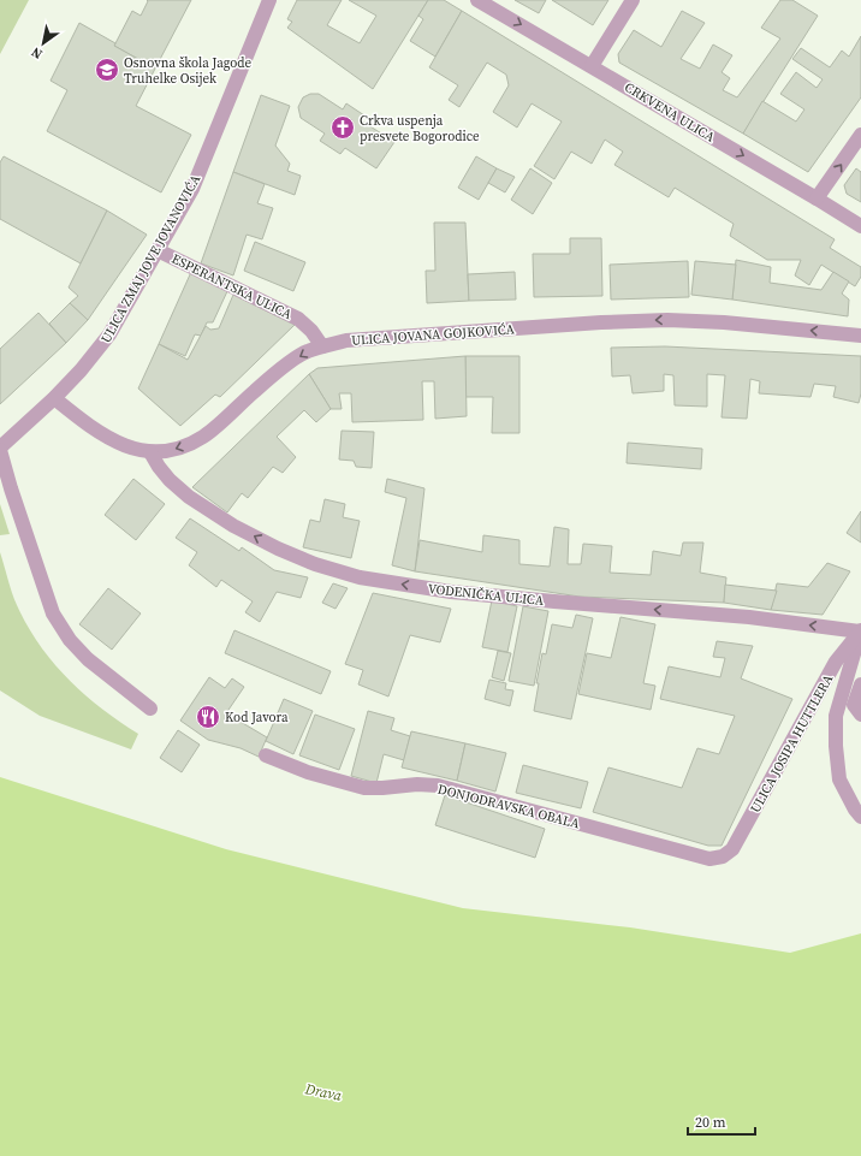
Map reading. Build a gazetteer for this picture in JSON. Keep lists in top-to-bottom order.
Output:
{
  "streets": {
    "street": [
      "CRKVENA ULICA",
      "ULICA ZMAJ JOVE JOVANOVIĆA",
      "ESPERANTSKA ULICA",
      "ULICA JOVANA GOJKOVIĆA",
      "VODENIČKA ULICA",
      "ULICA JOSIPA HUTTLERA",
      "DONJODRAVSKA OBALA"
    ]
  },
  "crossings": [
    ["ULICA ZMAJ JOVE JOVANOVIĆA", "ESPERANTSKA ULICA"],
    ["ULICA ZMAJ JOVE JOVANOVIĆA", "ULICA JOVANA GOJKOVIĆA"],
    ["ESPERANTSKA ULICA", "ULICA JOVANA GOJKOVIĆA"],
    ["ULICA JOVANA GOJKOVIĆA", "VODENIČKA ULICA"],
    ["VODENIČKA ULICA", "ULICA JOSIPA HUTTLERA"],
    ["ULICA JOSIPA HUTTLERA", "DONJODRAVSKA OBALA"]
  ],
  "one_way": ["CRKVENA ULICA", "ULICA JOVANA GOJKOVIĆA", "VODENIČKA ULICA"],
  "water": ["Drava"],
  "places": {
    "school or university": ["Osnovna škola Jagode Truhelke Osijek"],
    "church": ["Crkva uspenja presvete Bogorodice"],
    "restaurant": ["Kod Javora"]
  },
  "scale_bar": "20 m",
  "north": "bottom left"
}
